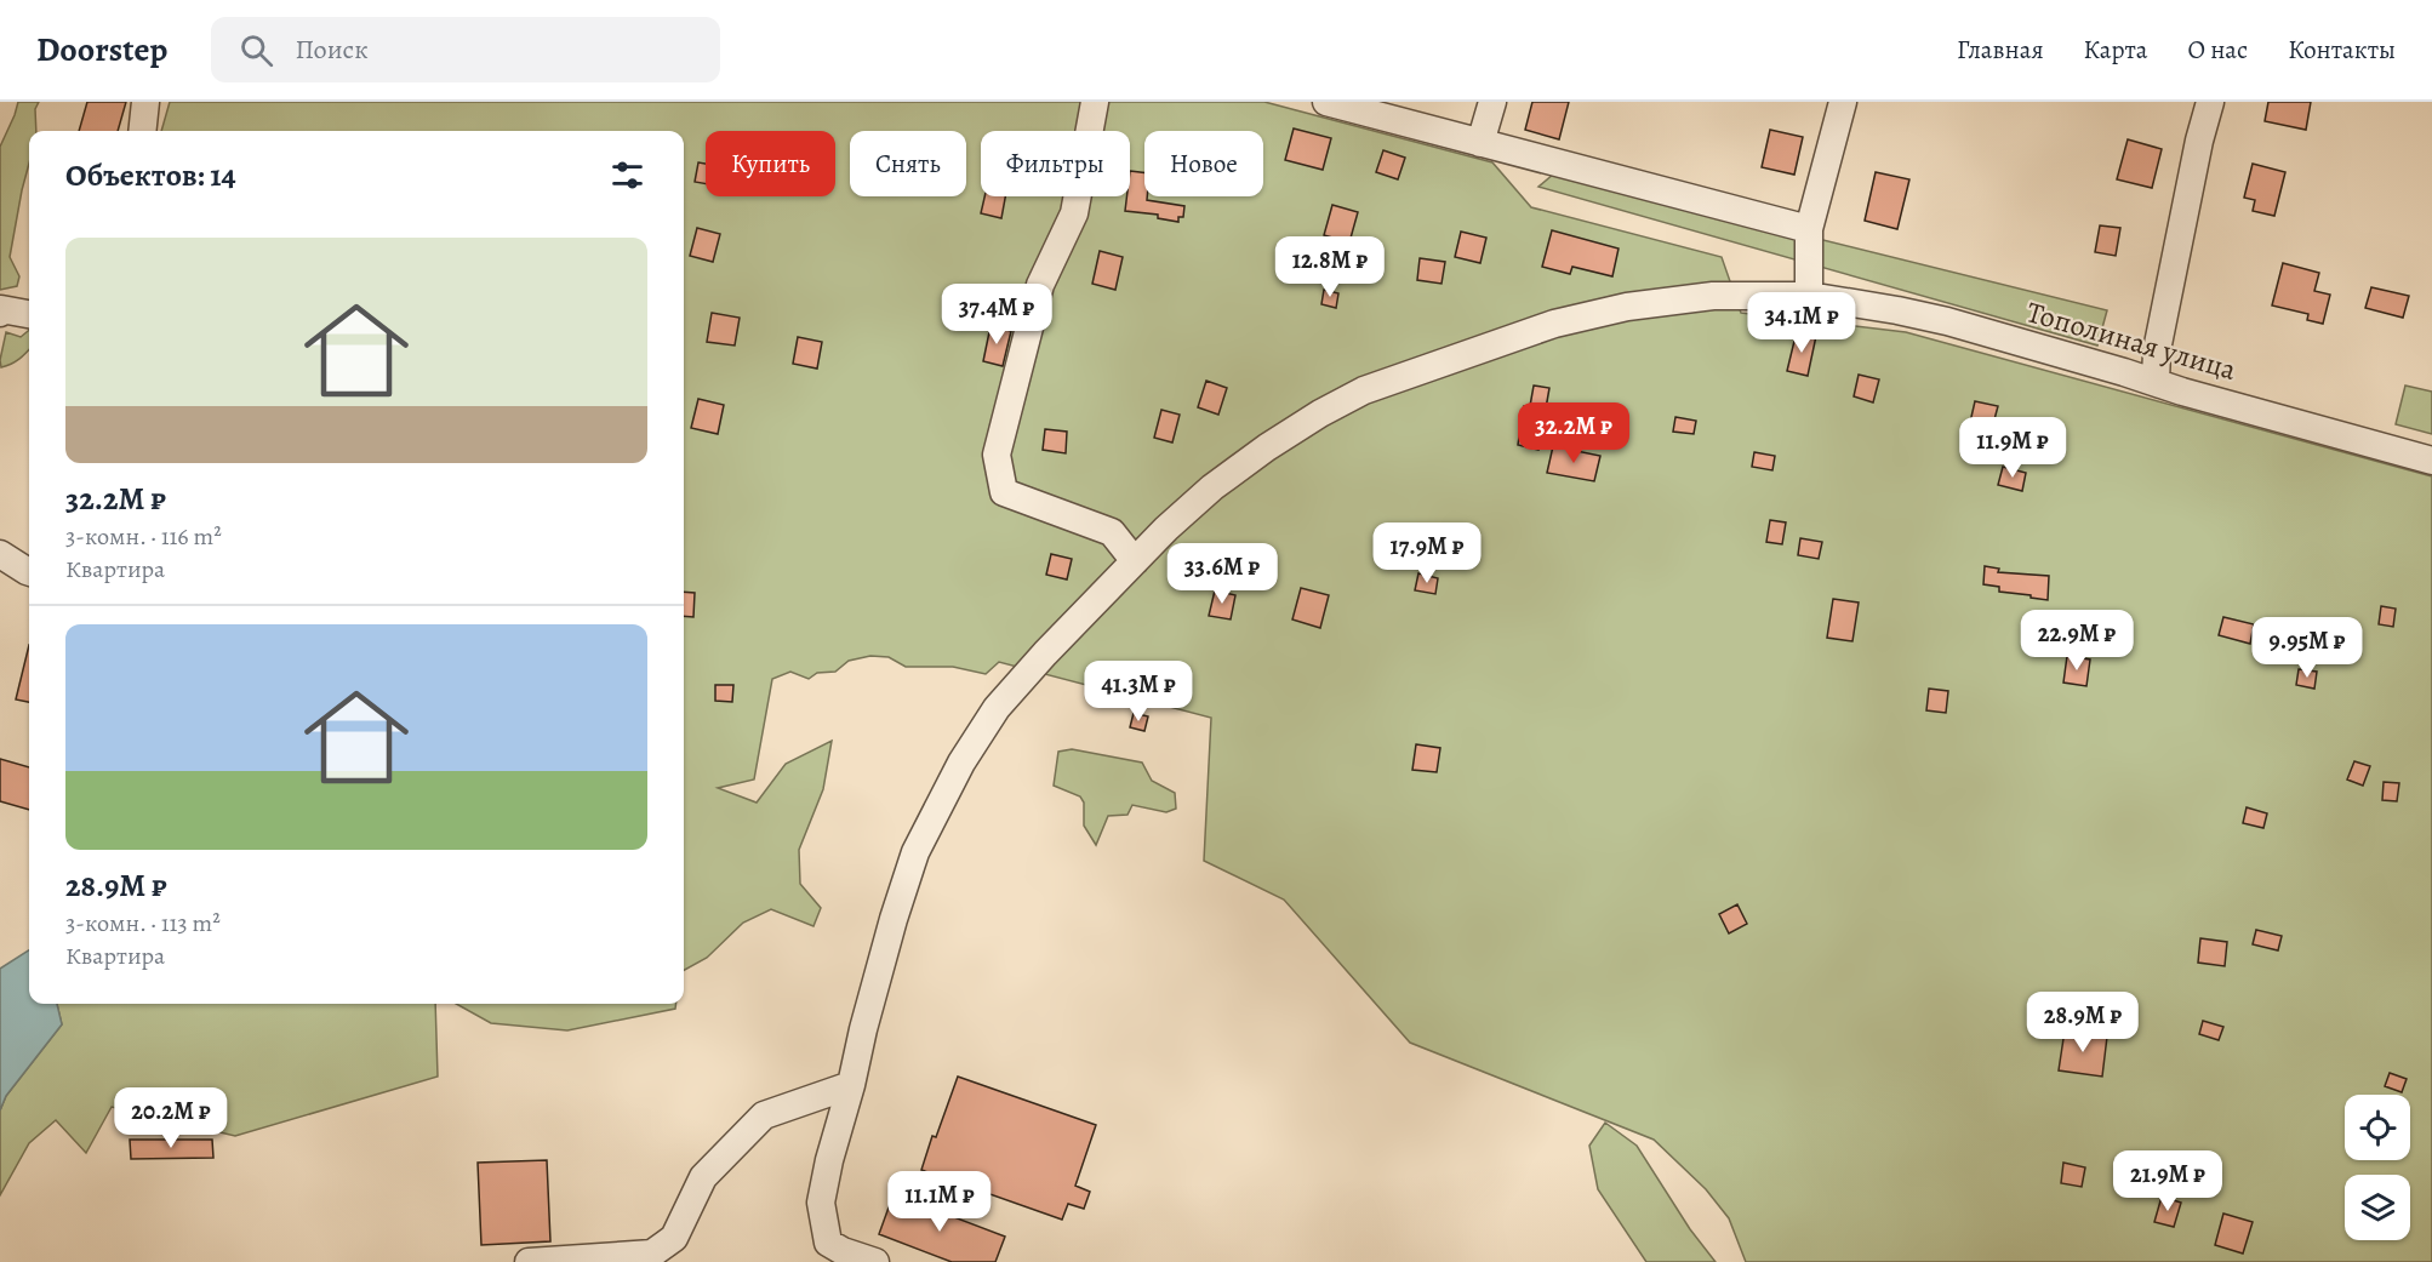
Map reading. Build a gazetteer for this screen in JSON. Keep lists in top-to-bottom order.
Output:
{
  "streets": {
    "street": ["Тополиная улица"]
  },
  "page": {
    "header": "Doorstep",
    "search": "Поиск",
    "nav": [
      "Главная",
      "Карта",
      "О нас",
      "Контакты"
    ],
    "chip": [
      "Купить",
      "Снять",
      "Фильтры",
      "Новое"
    ],
    "heading": "Объектов: 14",
    "list": [
      {
        "name": "32.2M ₽",
        "note": "3-комн. · 116 m² · Квартира"
      },
      {
        "name": "28.9M ₽",
        "note": "3-комн. · 113 m² · Квартира"
      }
    ],
    "price": [
      "12.8M ₽",
      "37.4M ₽",
      "34.1M ₽",
      "32.2M ₽",
      "11.9M ₽",
      "17.9M ₽",
      "33.6M ₽",
      "22.9M ₽",
      "9.95M ₽",
      "41.3M ₽",
      "28.9M ₽",
      "20.2M ₽",
      "21.9M ₽",
      "11.1M ₽"
    ]
  }
}
